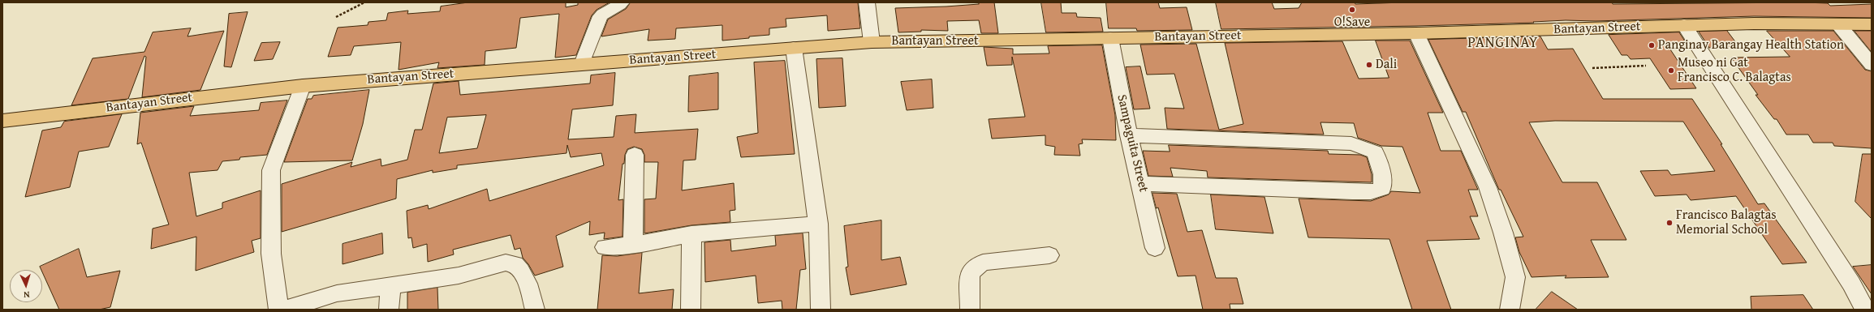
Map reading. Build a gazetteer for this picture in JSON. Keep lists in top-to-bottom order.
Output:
{
  "streets": {
    "main road": ["Bantayan Street"],
    "street": ["Sampaguita Street"]
  },
  "crossings": [
    ["Bantayan Street", "Sampaguita Street"]
  ],
  "districts": ["PANGINAY"],
  "places": [
    "O!Save",
    "Panginay Barangay Health Station",
    "Dali",
    "Museo ni Gat Francisco C. Balagtas",
    "Francisco Balagtas Memorial School"
  ],
  "north": "bottom"
}
